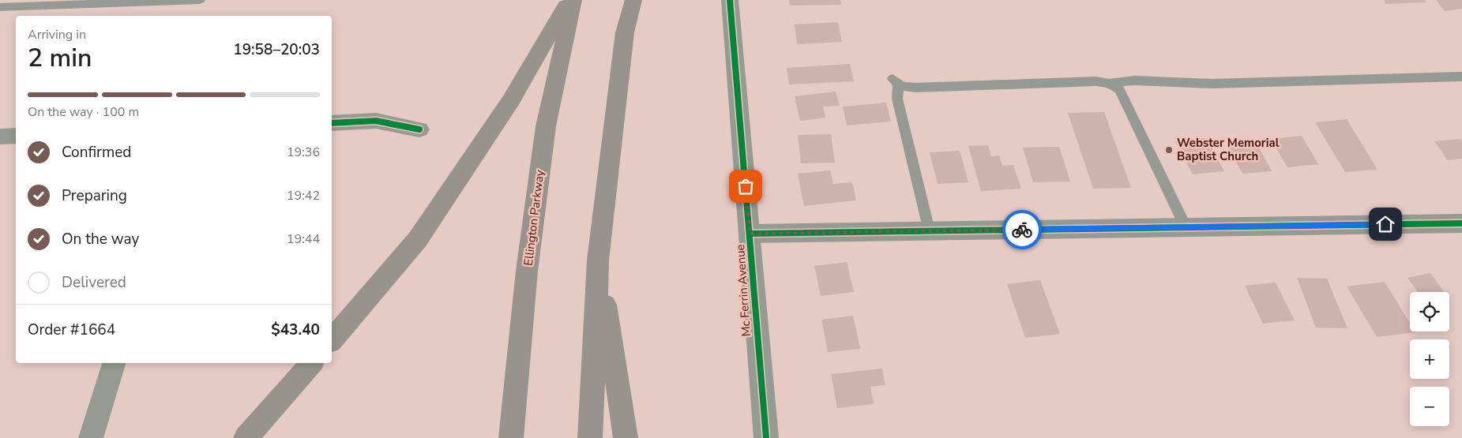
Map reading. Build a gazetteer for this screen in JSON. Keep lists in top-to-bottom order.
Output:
{
  "streets": {
    "highway": ["Ellington Parkway"],
    "street": ["Mc Ferrin Avenue"]
  },
  "places": ["Webster Memorial Baptist Church"],
  "page": {
    "heading": ["2 min", "Arriving in", "19:58–20:03"],
    "panel": ["Order #1664", "$43.40"],
    "bar": "On the way · 100 m",
    "list": [
      ["Confirmed", "19:36"],
      ["Preparing", "19:42"],
      ["On the way", "19:44"],
      "Delivered"
    ],
    "map_buttons": ["+", "−"]
  }
}
